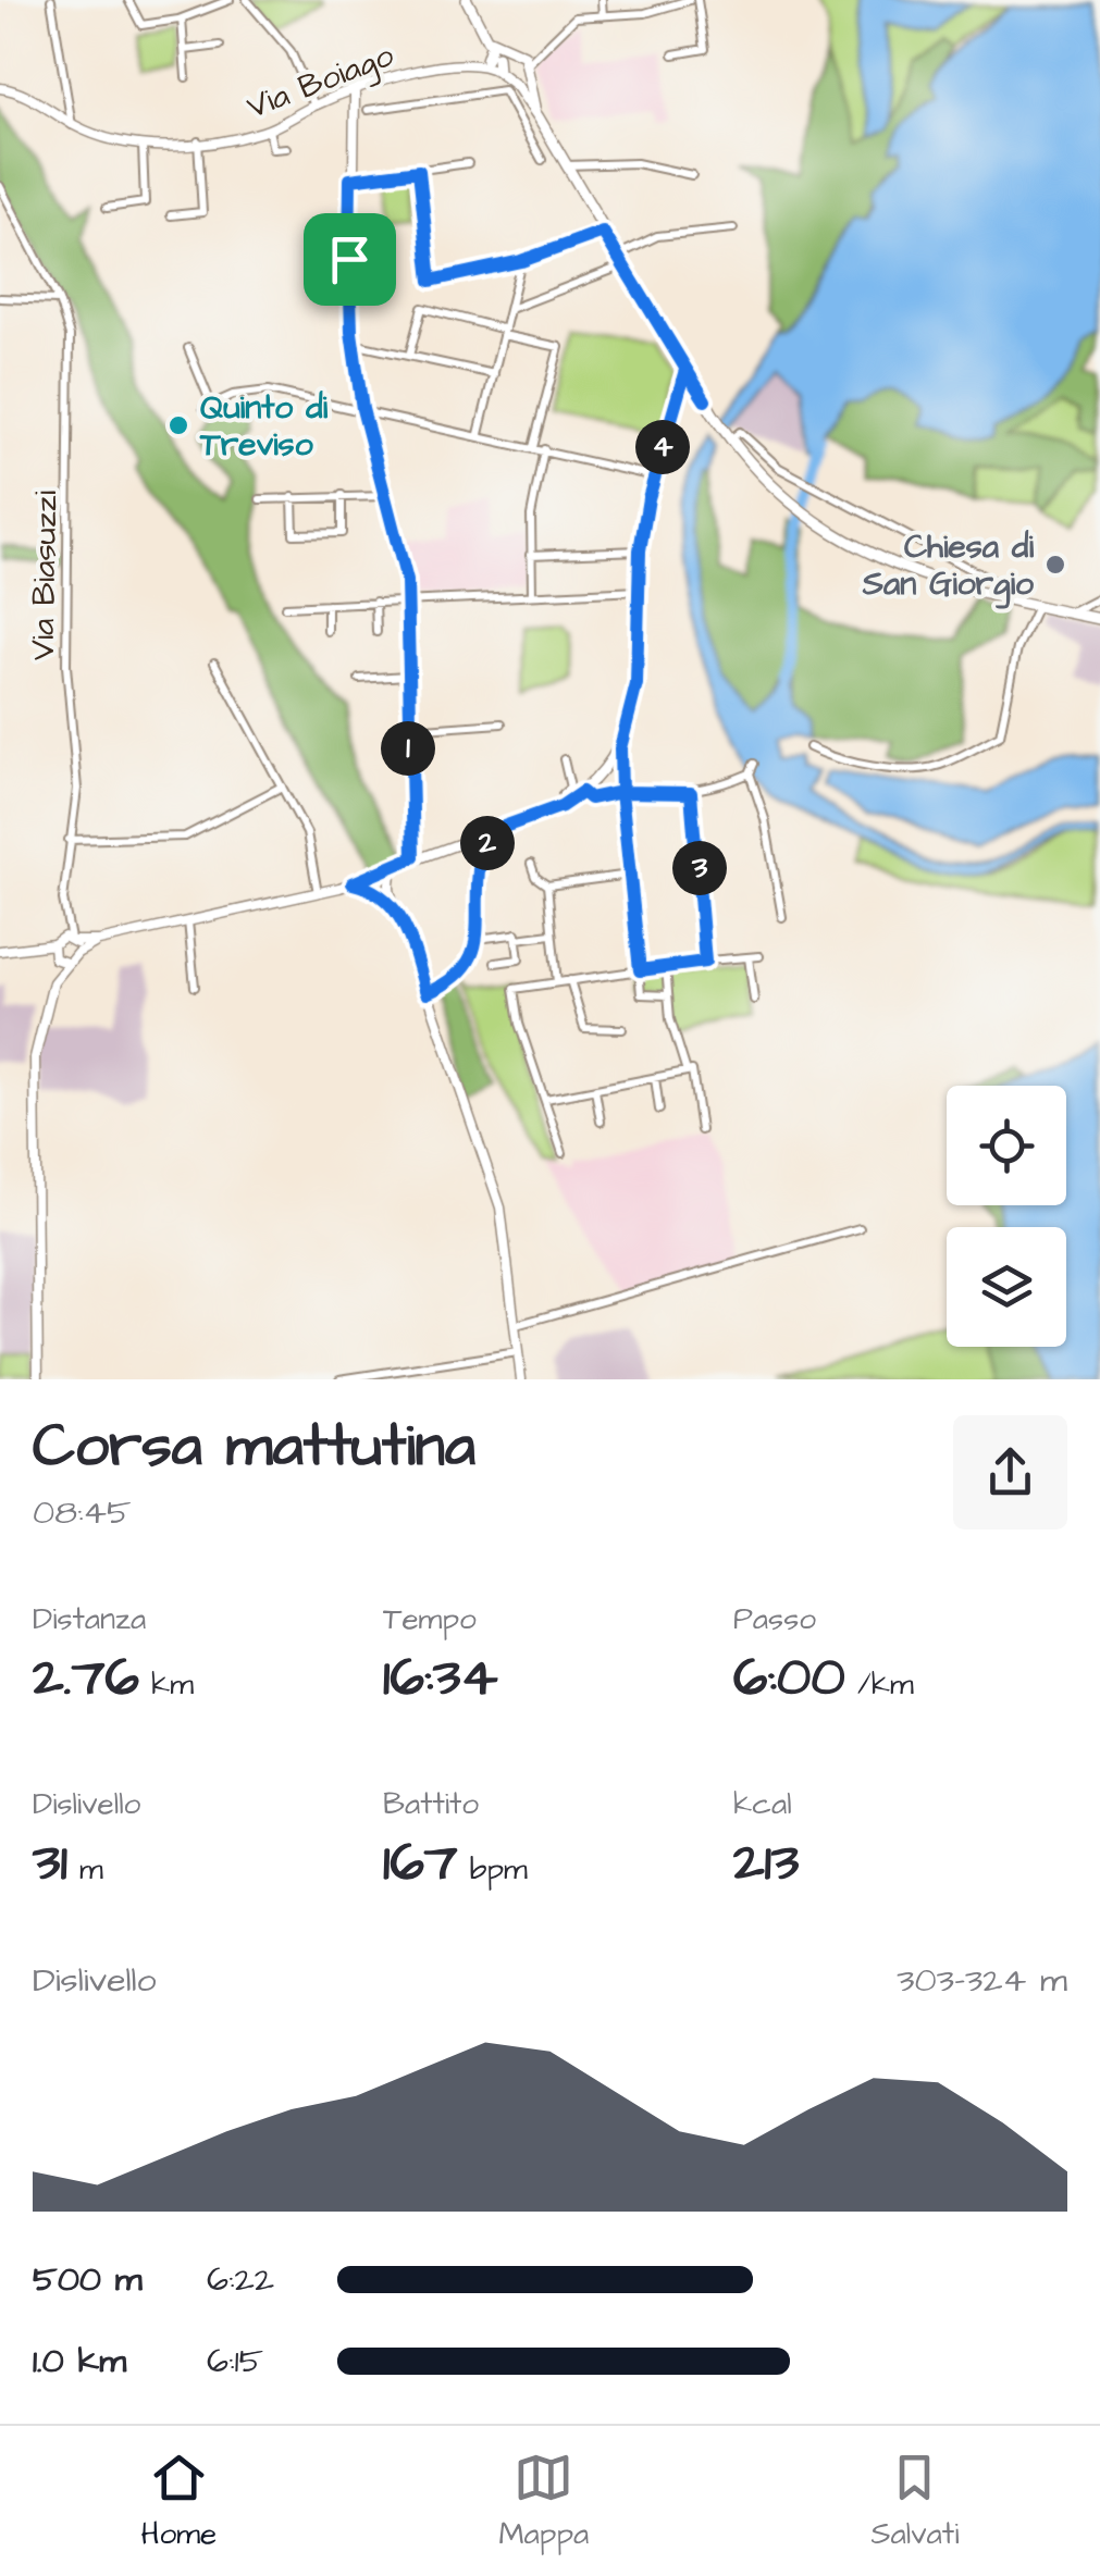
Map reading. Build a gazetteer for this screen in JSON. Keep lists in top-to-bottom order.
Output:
{
  "streets": {
    "main road": ["Via Boiago"],
    "street": ["Via Biasuzzi"]
  },
  "places": ["Quinto di Treviso", "Chiesa di San Giorgio"],
  "page": {
    "pins": [
      "4",
      "1",
      "2",
      "3"
    ],
    "heading": ["Corsa mattutina", "08:45"],
    "stats": [
      ["Distanza", "2.76 km"],
      ["Tempo", "16:34"],
      ["Passo", "6:00 /km"],
      ["Dislivello", "31 m"],
      ["Battito", "167 bpm"],
      ["kcal", "213"]
    ],
    "chart": ["Dislivello", "303–324 m"],
    "list": [
      {
        "name": "500 m",
        "note": "6:22"
      },
      {
        "name": "1.0 km",
        "note": "6:15"
      }
    ],
    "tabs": ["Home", "Mappa", "Salvati"]
  }
}
